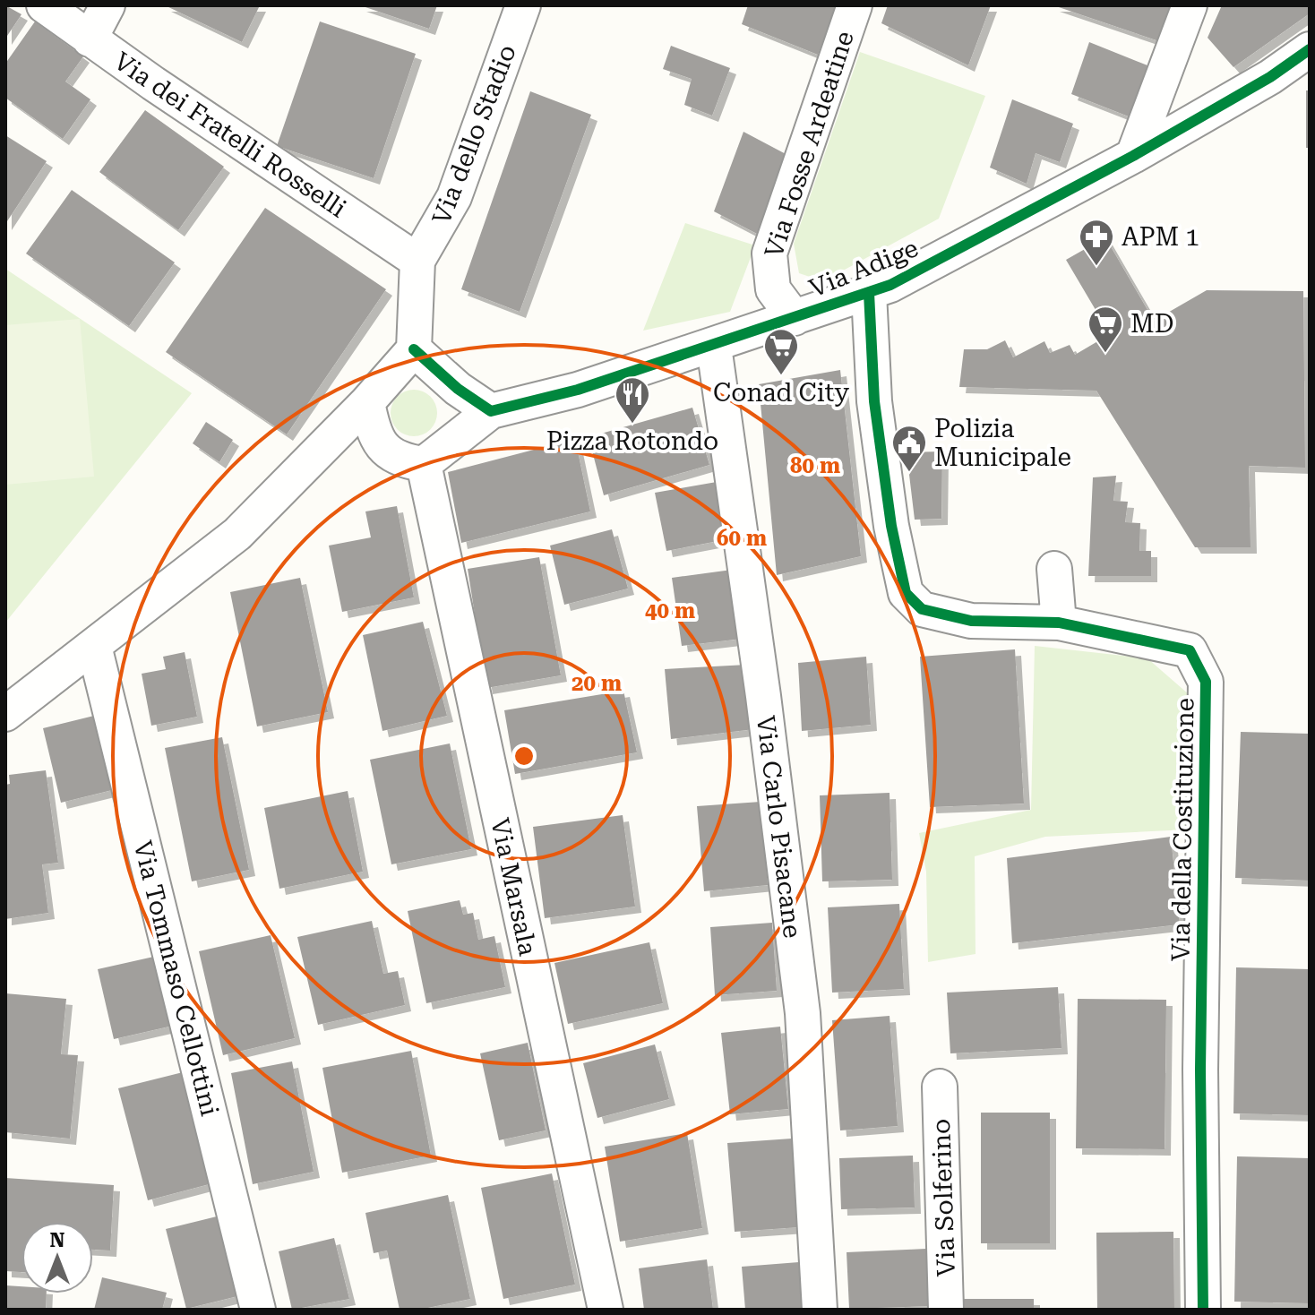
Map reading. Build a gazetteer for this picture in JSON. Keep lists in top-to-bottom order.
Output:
{
  "streets": {
    "street": [
      "Via dei Fratelli Rosselli",
      "Via dello Stadio",
      "Via Fosse Ardeatine",
      "Via Adige",
      "Via Carlo Pisacane",
      "Via della Costituzione",
      "Via Marsala",
      "Via Tommaso Cellottini",
      "Via Solferino"
    ]
  },
  "crossings": [
    ["Via dei Fratelli Rosselli", "Via dello Stadio"],
    ["Via Fosse Ardeatine", "Via Adige"],
    ["Via Adige", "Via Carlo Pisacane"],
    ["Via Adige", "Via della Costituzione"]
  ],
  "places": {
    "pharmacy": ["APM 1"],
    "supermarket": ["MD", "Conad City"],
    "restaurant": ["Pizza Rotondo"],
    "public building": ["Polizia Municipale"]
  },
  "north": "top",
  "rings": [
    "80 m",
    "60 m",
    "40 m",
    "20 m"
  ]
}
